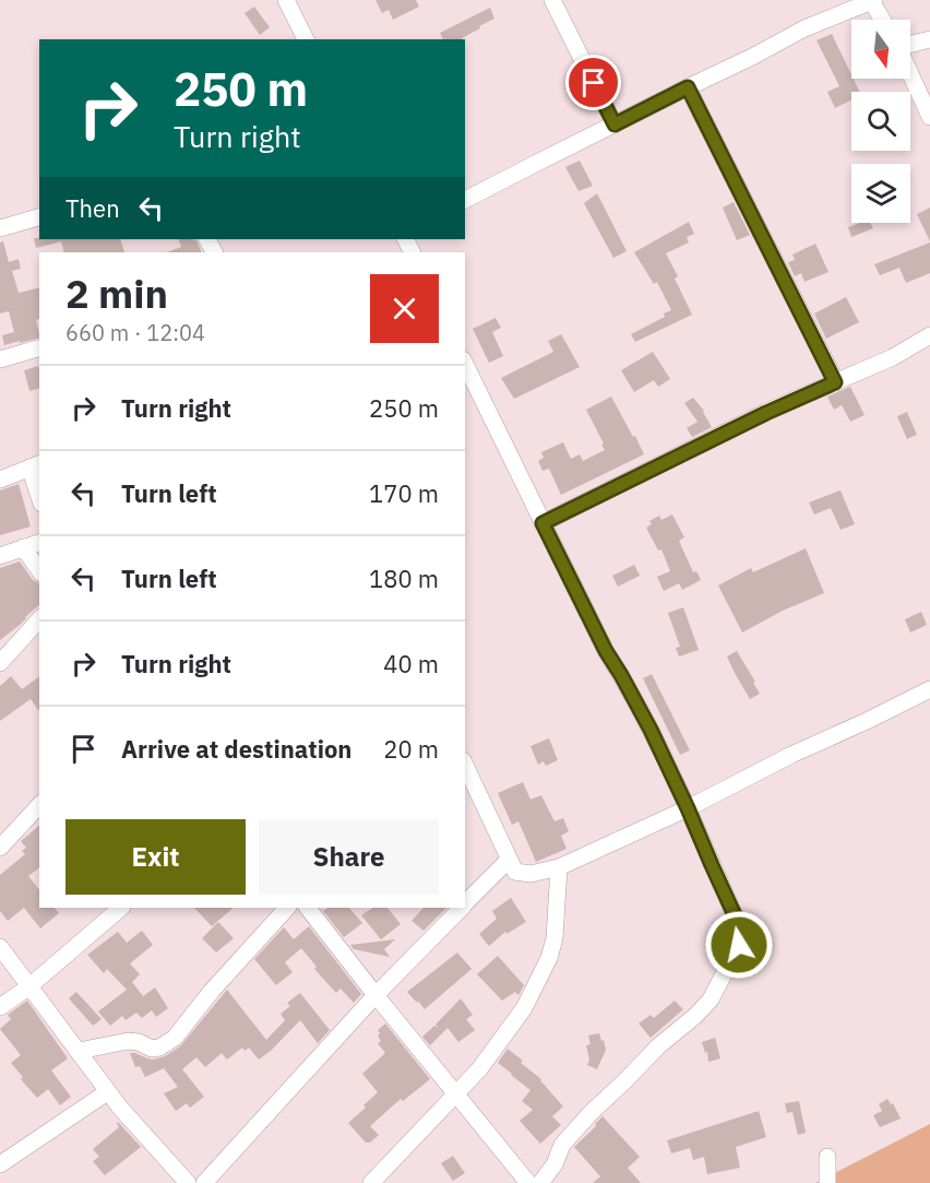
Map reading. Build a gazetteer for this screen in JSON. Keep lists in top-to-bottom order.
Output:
{
  "north": "bottom",
  "page": {
    "turn": ["250 m", "Turn right"],
    "then": "Then",
    "heading": ["2 min", "660 m · 12:04"],
    "list": [
      {
        "name": "Turn right",
        "value": "250 m"
      },
      {
        "name": "Turn left",
        "value": "170 m"
      },
      {
        "name": "Turn left",
        "value": "180 m"
      },
      {
        "name": "Turn right",
        "value": "40 m"
      },
      {
        "name": "Arrive at destination",
        "value": "20 m"
      }
    ],
    "buttons": ["Exit", "Share"]
  }
}
